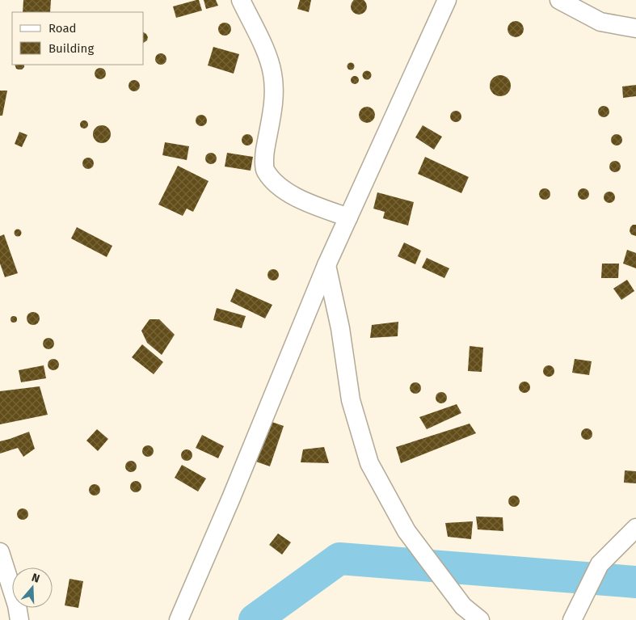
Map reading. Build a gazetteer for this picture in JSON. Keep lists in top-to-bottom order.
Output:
{
  "legend": ["Road", "Building"],
  "north": "top"
}
